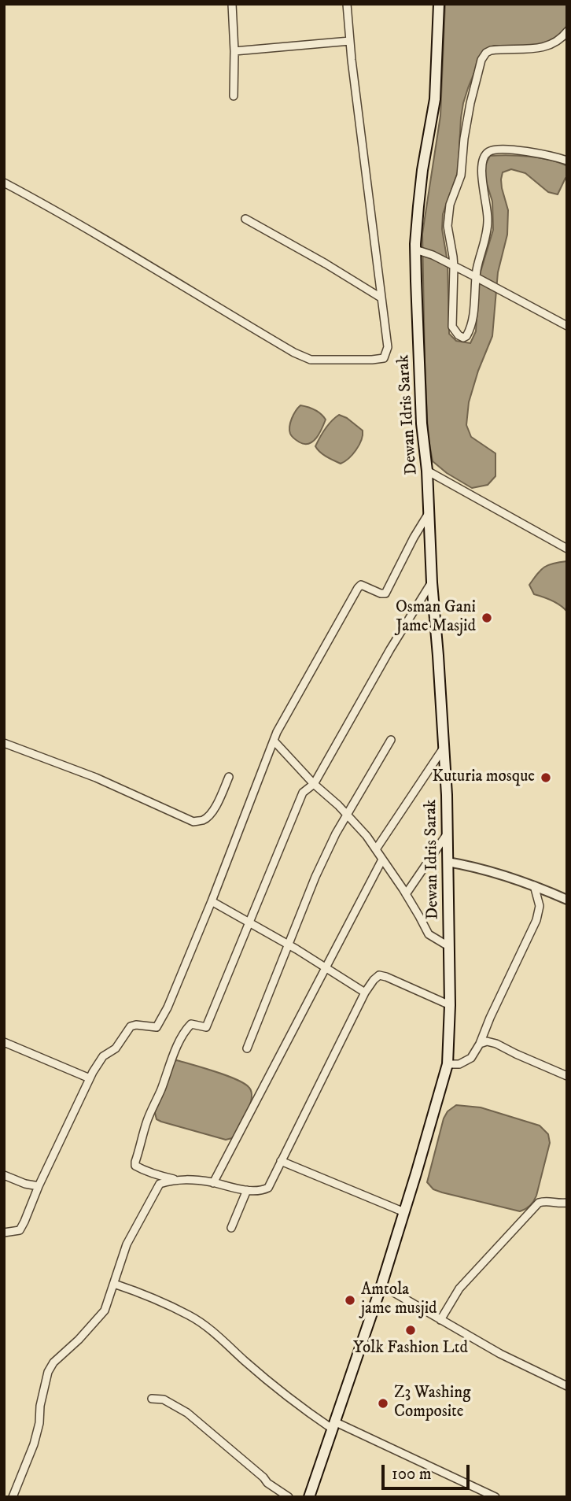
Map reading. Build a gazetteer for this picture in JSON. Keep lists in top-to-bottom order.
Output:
{
  "streets": {
    "main road": ["Dewan Idris Sarak"]
  },
  "places": [
    "Osman Gani Jame Masjid",
    "Kuturia mosque",
    "Amtola jame musjid",
    "Yolk Fashion Ltd",
    "Z3 Washing Composite"
  ],
  "scale_bar": "100 m"
}
